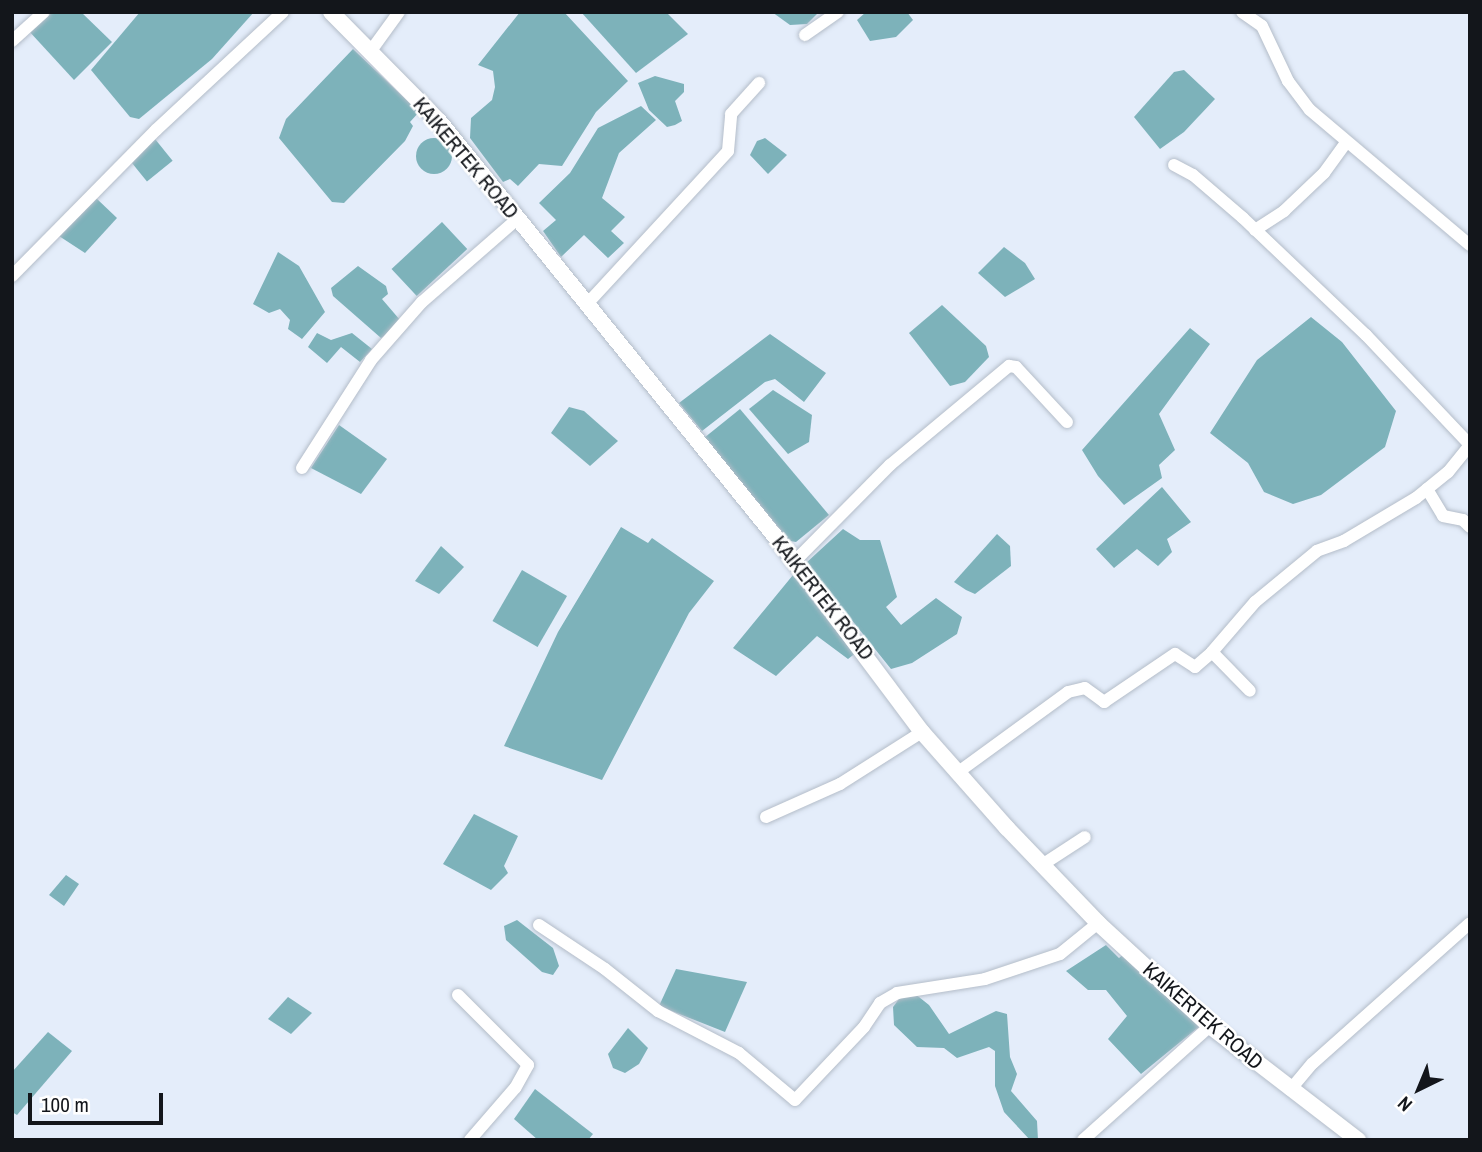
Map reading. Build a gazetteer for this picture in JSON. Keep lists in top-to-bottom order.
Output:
{
  "streets": {
    "main road": ["KAIKERTEK ROAD"]
  },
  "scale_bar": "100 m",
  "north": "bottom left"
}
